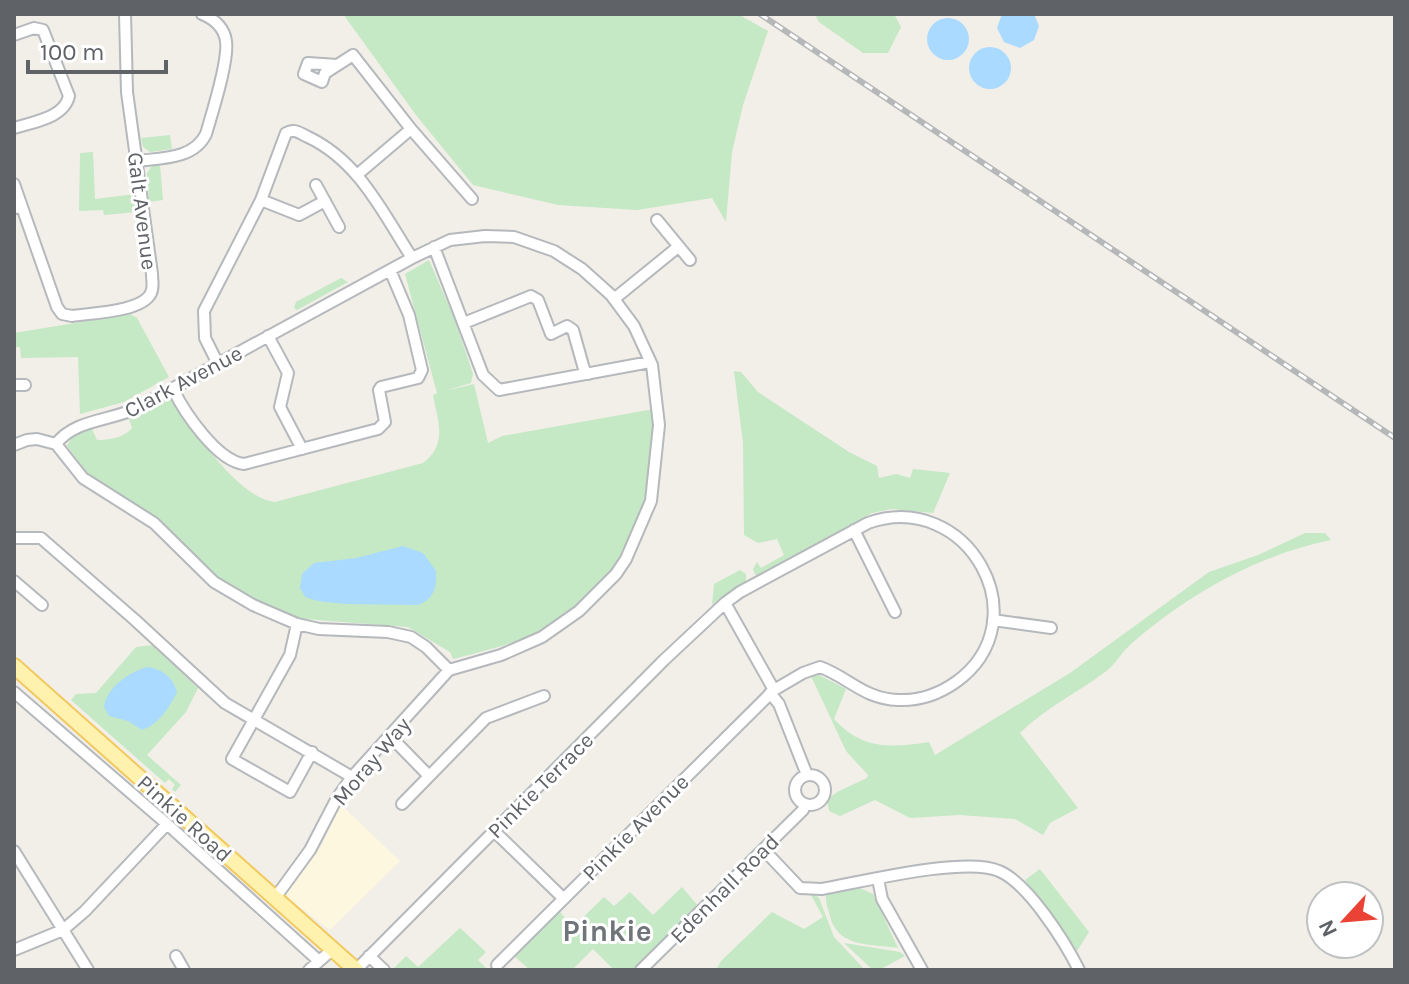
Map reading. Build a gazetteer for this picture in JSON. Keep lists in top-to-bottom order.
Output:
{
  "streets": {
    "main road": ["Pinkie Road"],
    "street": [
      "Galt Avenue",
      "Clark Avenue",
      "Moray Way",
      "Pinkie Terrace",
      "Pinkie Avenue",
      "Edenhall Road"
    ]
  },
  "crossings": [
    ["Clark Avenue", "Moray Way"],
    ["Moray Way", "Pinkie Road"],
    ["Pinkie Terrace", "Pinkie Road"],
    ["Pinkie Terrace", "Pinkie Avenue"]
  ],
  "districts": ["Pinkie"],
  "scale_bar": "100 m",
  "north": "bottom left"
}
